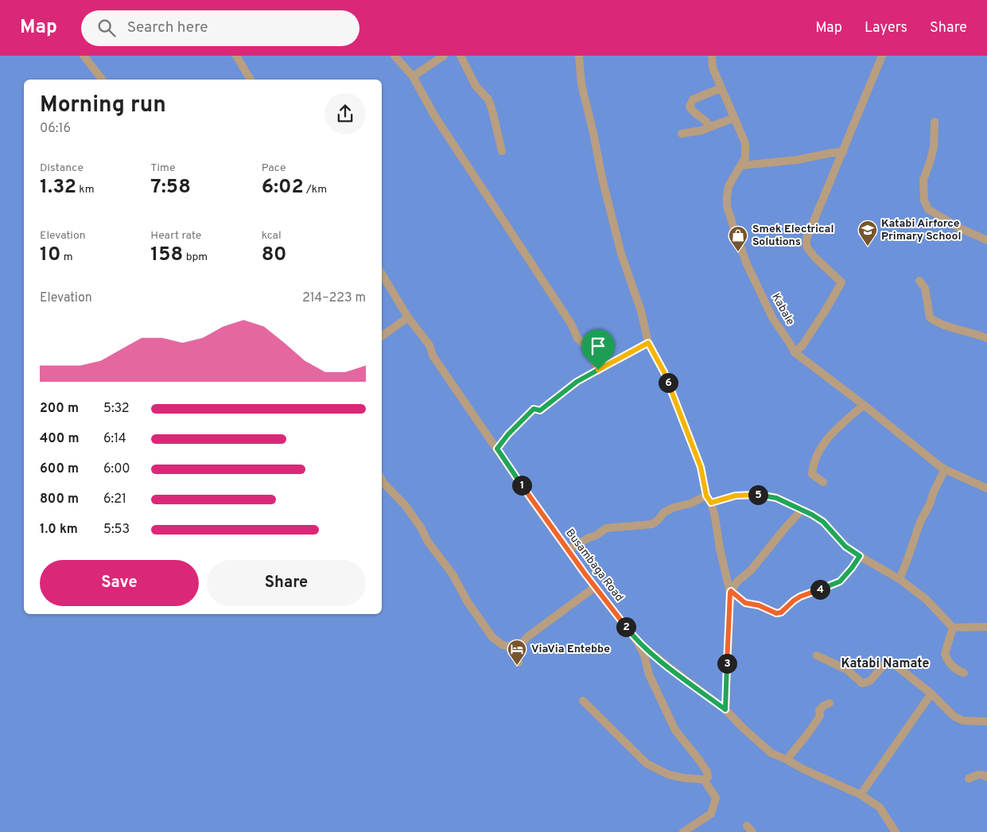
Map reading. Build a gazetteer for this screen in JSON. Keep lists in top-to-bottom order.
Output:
{
  "streets": {
    "street": ["Kabale", "Busambaga Road"]
  },
  "districts": ["Katabi Namate"],
  "places": {
    "school or university": ["Katabi Airforce Primary School"],
    "shop": ["Smek Electrical Solutions"],
    "hotel": ["ViaVia Entebbe"]
  },
  "page": {
    "header": "Map",
    "search": "Search here",
    "nav": ["Map", "Layers", "Share"],
    "heading": ["Morning run", "06:16"],
    "stats": [
      ["Distance", "1.32 km"],
      ["Time", "7:58"],
      ["Pace", "6:02 /km"],
      ["Elevation", "10 m"],
      ["Heart rate", "158 bpm"],
      ["kcal", "80"]
    ],
    "chart": ["Elevation", "214–223 m"],
    "pins": [
      "6",
      "1",
      "5",
      "4",
      "2",
      "3"
    ],
    "list": [
      {
        "name": "200 m",
        "note": "5:32"
      },
      {
        "name": "400 m",
        "note": "6:14"
      },
      {
        "name": "600 m",
        "note": "6:00"
      },
      {
        "name": "800 m",
        "note": "6:21"
      },
      {
        "name": "1.0 km",
        "note": "5:53"
      }
    ],
    "buttons": ["Save", "Share"]
  }
}
